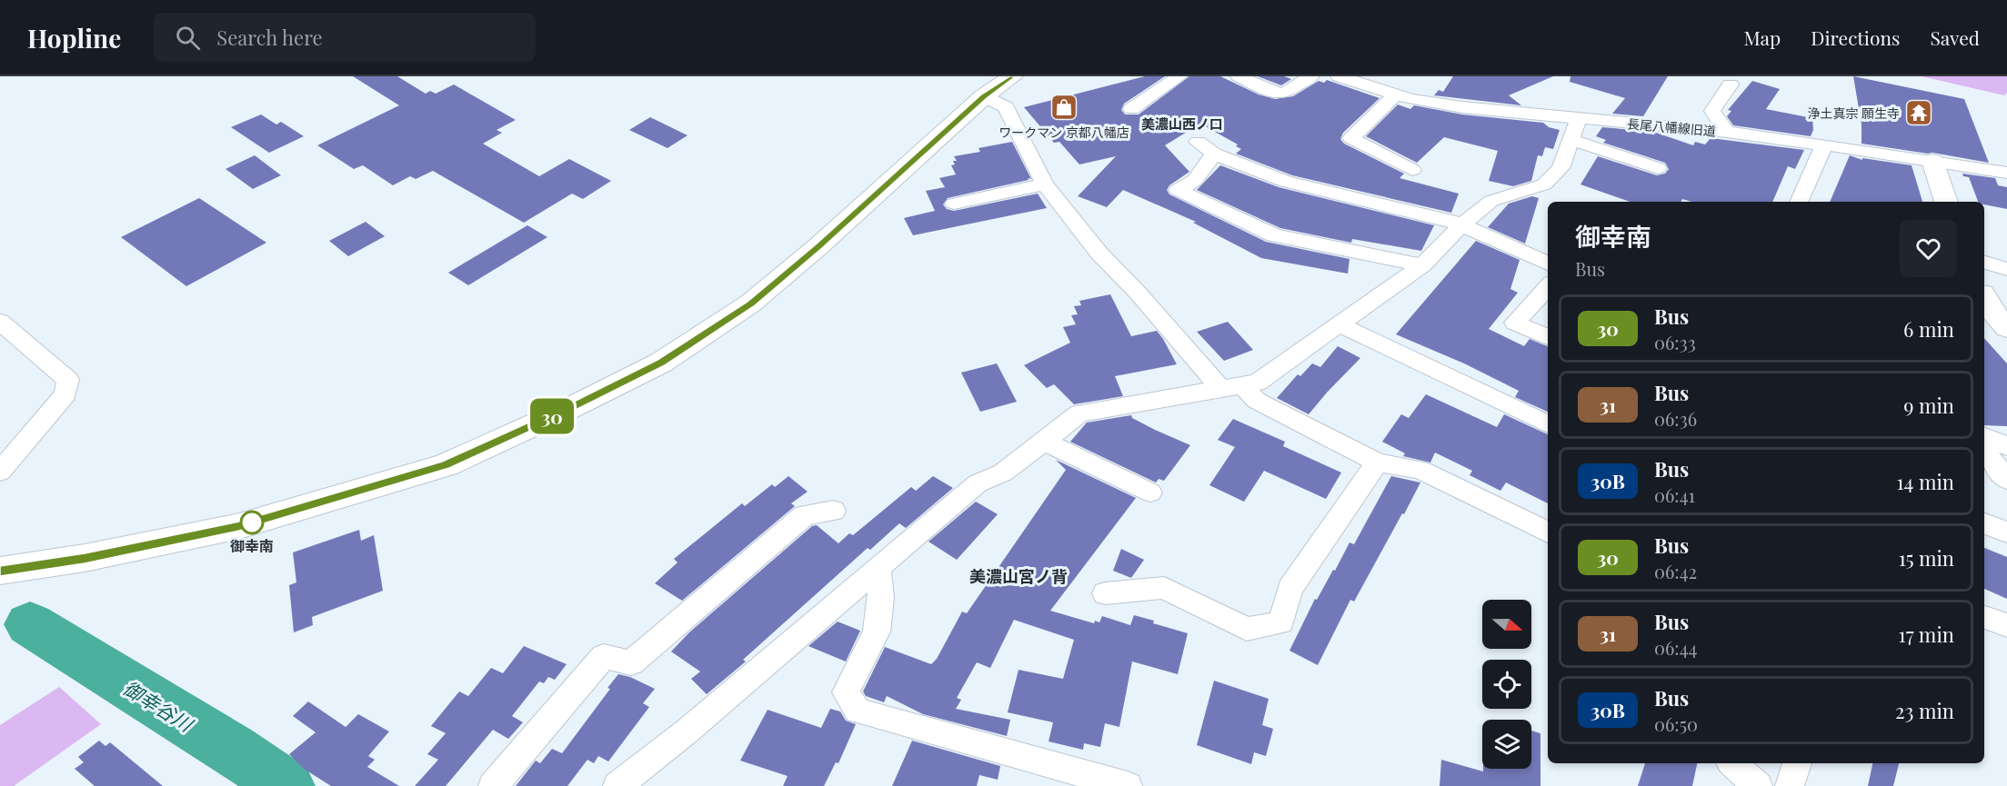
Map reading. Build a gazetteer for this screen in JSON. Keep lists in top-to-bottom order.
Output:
{
  "streets": {
    "street": ["長尾八幡線旧道"]
  },
  "districts": ["美濃山西ノ口", "美濃山宮ノ背"],
  "water": ["御幸谷川"],
  "places": {
    "shop": ["ワークマン 京都八幡店"],
    "temple": ["浄土真宗 願生寺"],
    "other": ["御幸南"]
  },
  "lines": ["bus line 30"],
  "north": "right",
  "page": {
    "header": "Hopline",
    "search": "Search here",
    "nav": ["Map", "Directions", "Saved"],
    "on_map": "30",
    "heading": ["御幸南", "Bus"],
    "list": [
      {
        "mark": "30",
        "name": "Bus",
        "note": "06:33",
        "value": "6 min"
      },
      {
        "mark": "31",
        "name": "Bus",
        "note": "06:36",
        "value": "9 min"
      },
      {
        "mark": "30B",
        "name": "Bus",
        "note": "06:41",
        "value": "14 min"
      },
      {
        "mark": "30",
        "name": "Bus",
        "note": "06:42",
        "value": "15 min"
      },
      {
        "mark": "31",
        "name": "Bus",
        "note": "06:44",
        "value": "17 min"
      },
      {
        "mark": "30B",
        "name": "Bus",
        "note": "06:50",
        "value": "23 min"
      }
    ]
  }
}
